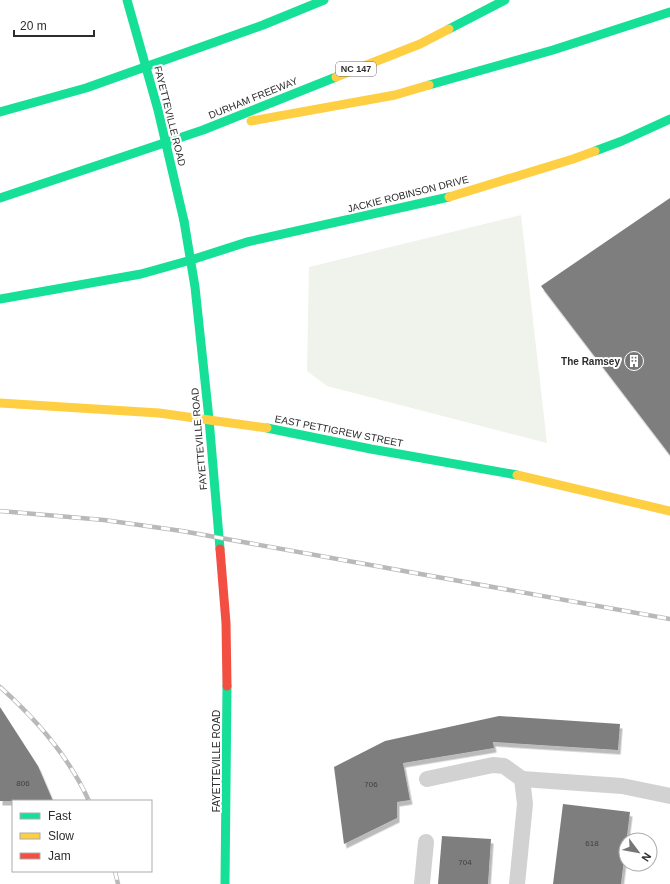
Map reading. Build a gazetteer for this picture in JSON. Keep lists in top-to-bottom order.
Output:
{
  "streets": {
    "main road": [
      "NC 147",
      "DURHAM FREEWAY",
      "FAYETTEVILLE ROAD",
      "JACKIE ROBINSON DRIVE",
      "EAST PETTIGREW STREET"
    ]
  },
  "crossings": [
    ["FAYETTEVILLE ROAD", "JACKIE ROBINSON DRIVE"],
    ["FAYETTEVILLE ROAD", "EAST PETTIGREW STREET"]
  ],
  "places": {
    "building": ["The Ramsey"]
  },
  "house_numbers": [
    "806",
    "706",
    "618",
    "704"
  ],
  "legend": ["Fast", "Slow", "Jam"],
  "scale_bar": "20 m",
  "north": "bottom right"
}
